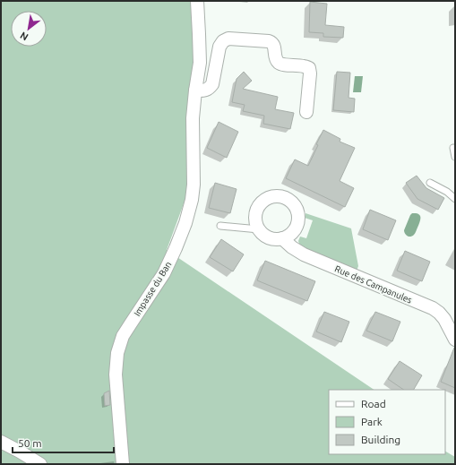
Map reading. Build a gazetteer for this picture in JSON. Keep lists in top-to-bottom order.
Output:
{
  "streets": {
    "street": ["Rue des Campanules", "Impasse du Ban"]
  },
  "legend": ["Road", "Park", "Building"],
  "scale_bar": "50 m",
  "north": "bottom left"
}
